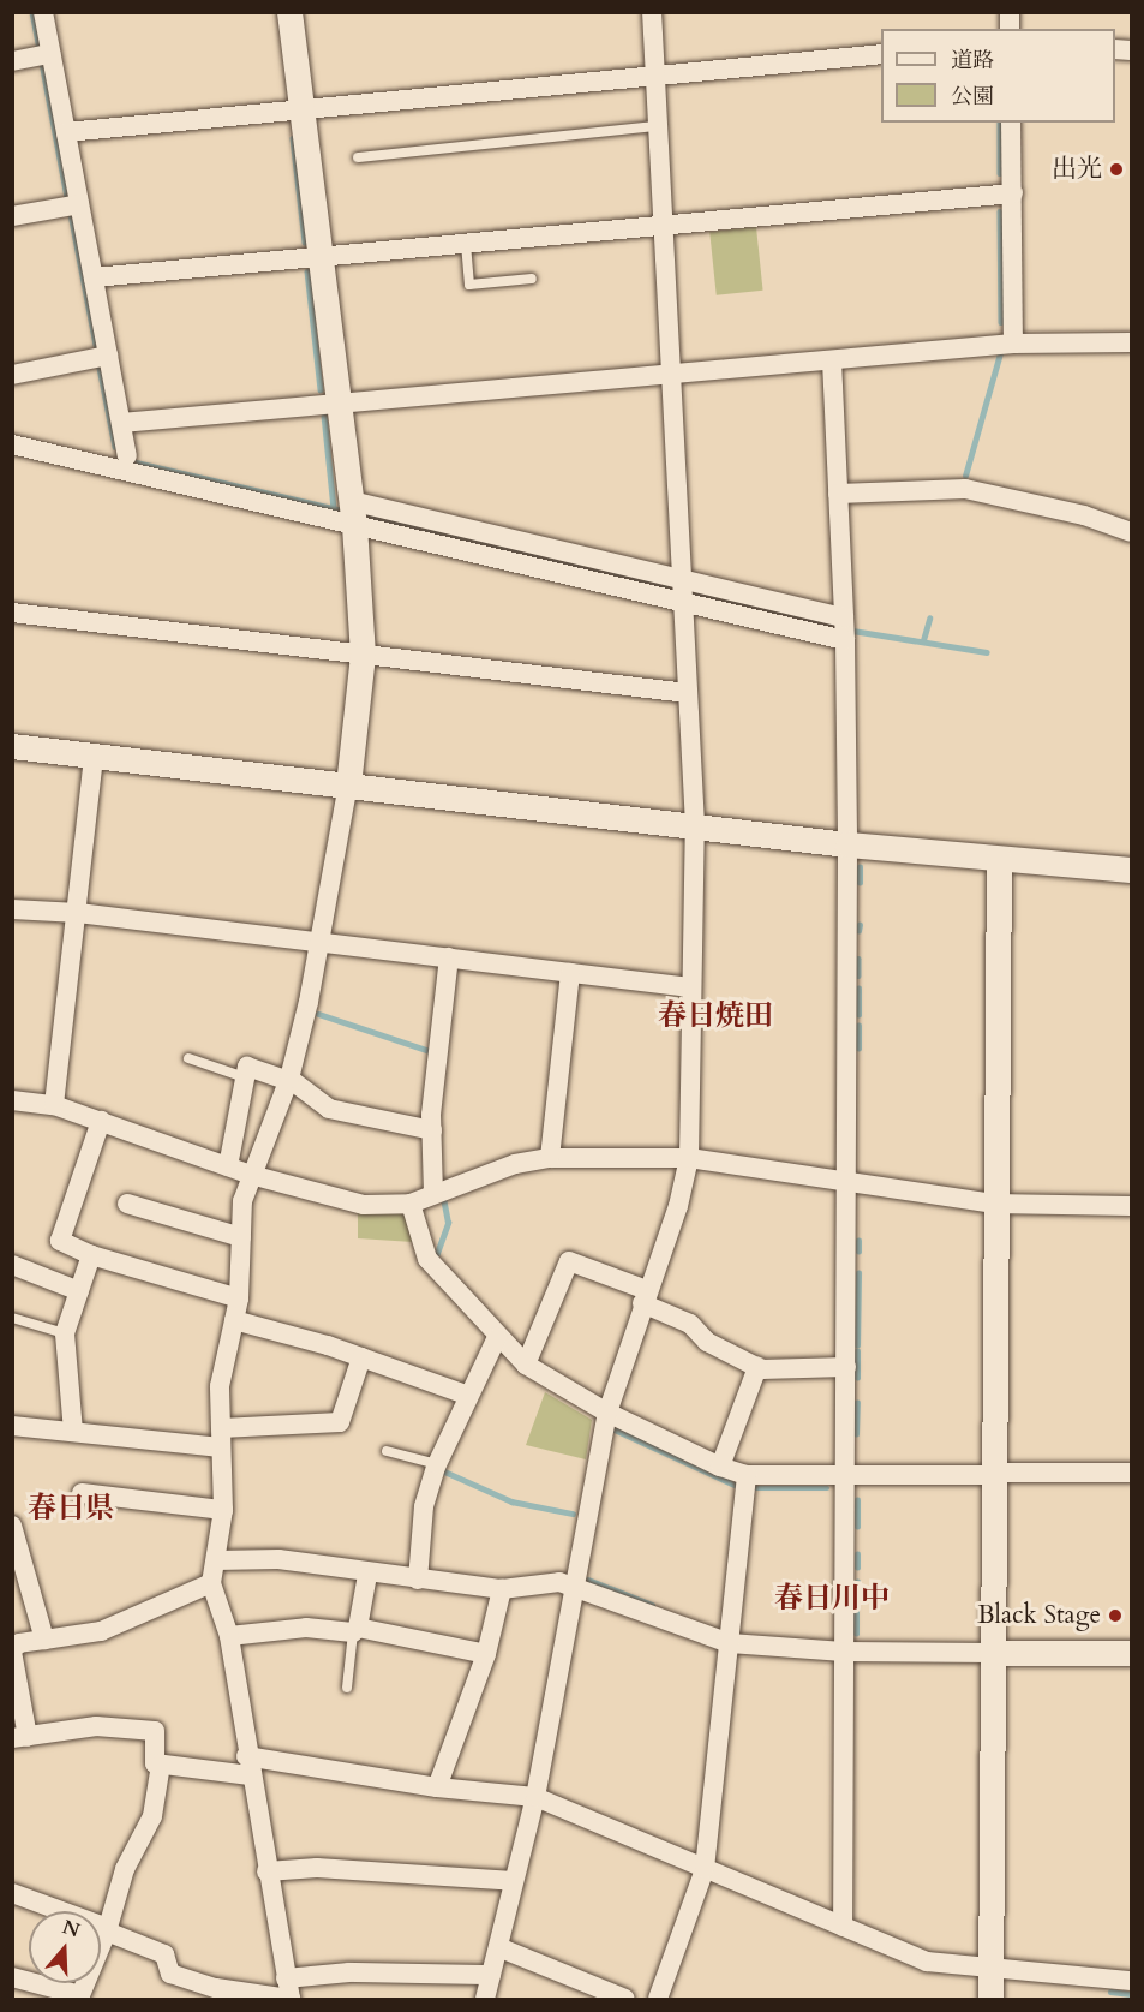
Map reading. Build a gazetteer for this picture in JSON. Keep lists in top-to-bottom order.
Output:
{
  "districts": ["春日焼田", "春日県", "春日川中"],
  "places": ["出光", "Black Stage"],
  "legend": ["道路", "公園"],
  "north": "top"
}
